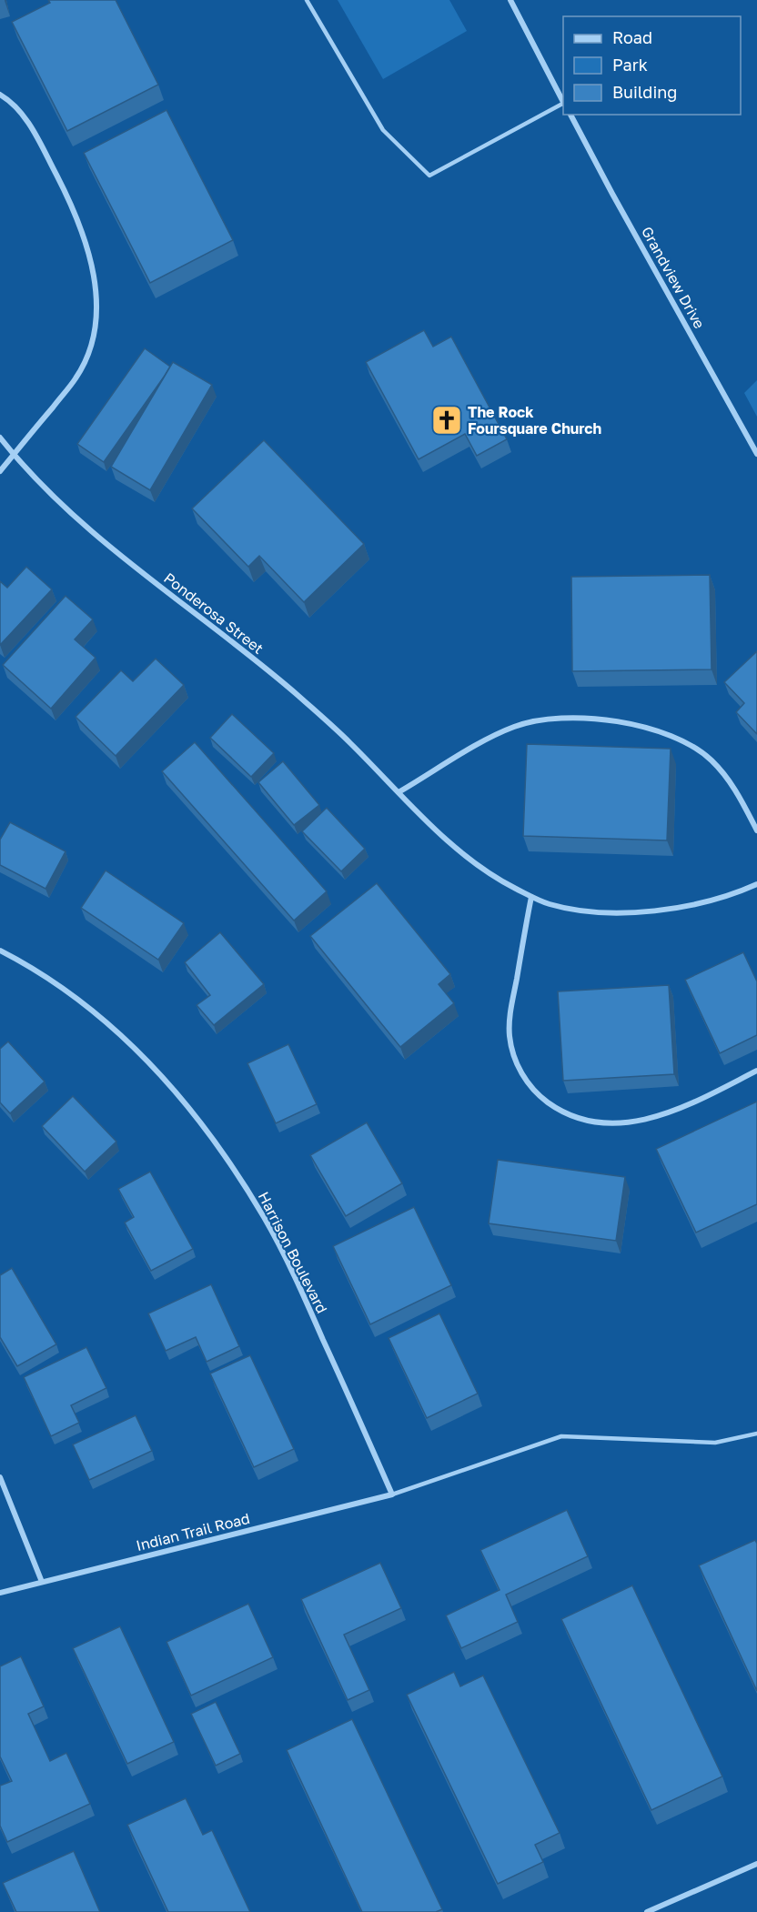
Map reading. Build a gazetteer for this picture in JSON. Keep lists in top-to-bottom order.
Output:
{
  "streets": {
    "street": [
      "Grandview Drive",
      "Ponderosa Street",
      "Harrison Boulevard",
      "Indian Trail Road"
    ]
  },
  "crossings": [
    ["Harrison Boulevard", "Indian Trail Road"]
  ],
  "places": {
    "church": ["The Rock Foursquare Church"]
  },
  "legend": ["Road", "Park", "Building"]
}
